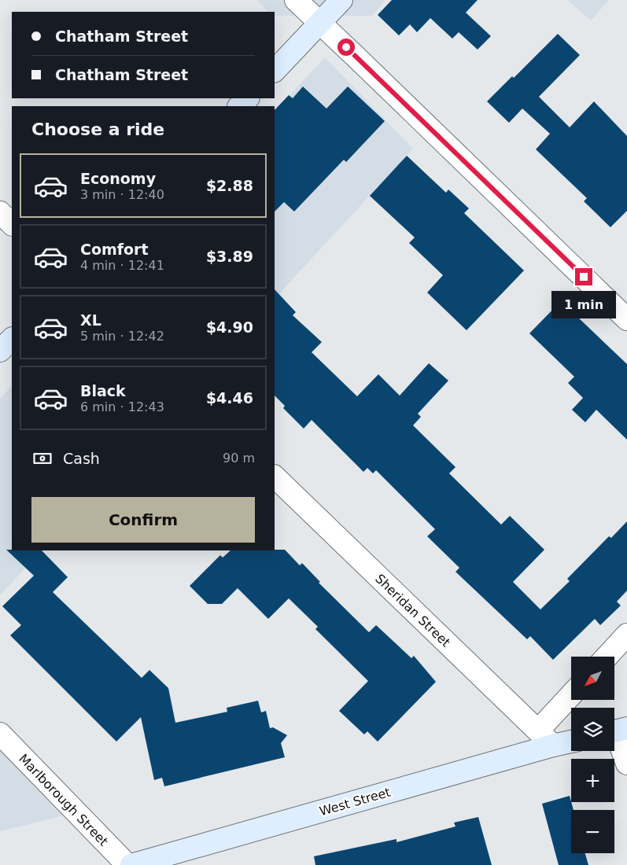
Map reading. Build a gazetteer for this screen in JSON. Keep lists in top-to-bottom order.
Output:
{
  "streets": {
    "main road": ["West Street"],
    "street": ["Sheridan Street", "Marlborough Street"]
  },
  "crossings": [
    ["Sheridan Street", "West Street"]
  ],
  "north": "bottom left",
  "page": {
    "banner": ["Chatham Street", "Chatham Street"],
    "heading": "Choose a ride",
    "list": [
      {
        "name": "Economy",
        "note": "3 min · 12:40",
        "value": "$2.88"
      },
      {
        "name": "Comfort",
        "note": "4 min · 12:41",
        "value": "$3.89"
      },
      {
        "name": "XL",
        "note": "5 min · 12:42",
        "value": "$4.90"
      },
      {
        "name": "Black",
        "note": "6 min · 12:43",
        "value": "$4.46"
      }
    ],
    "bubble": "1 min",
    "pay": ["Cash", "90 m"],
    "buttons": "Confirm",
    "map_buttons": ["+", "−"]
  }
}
